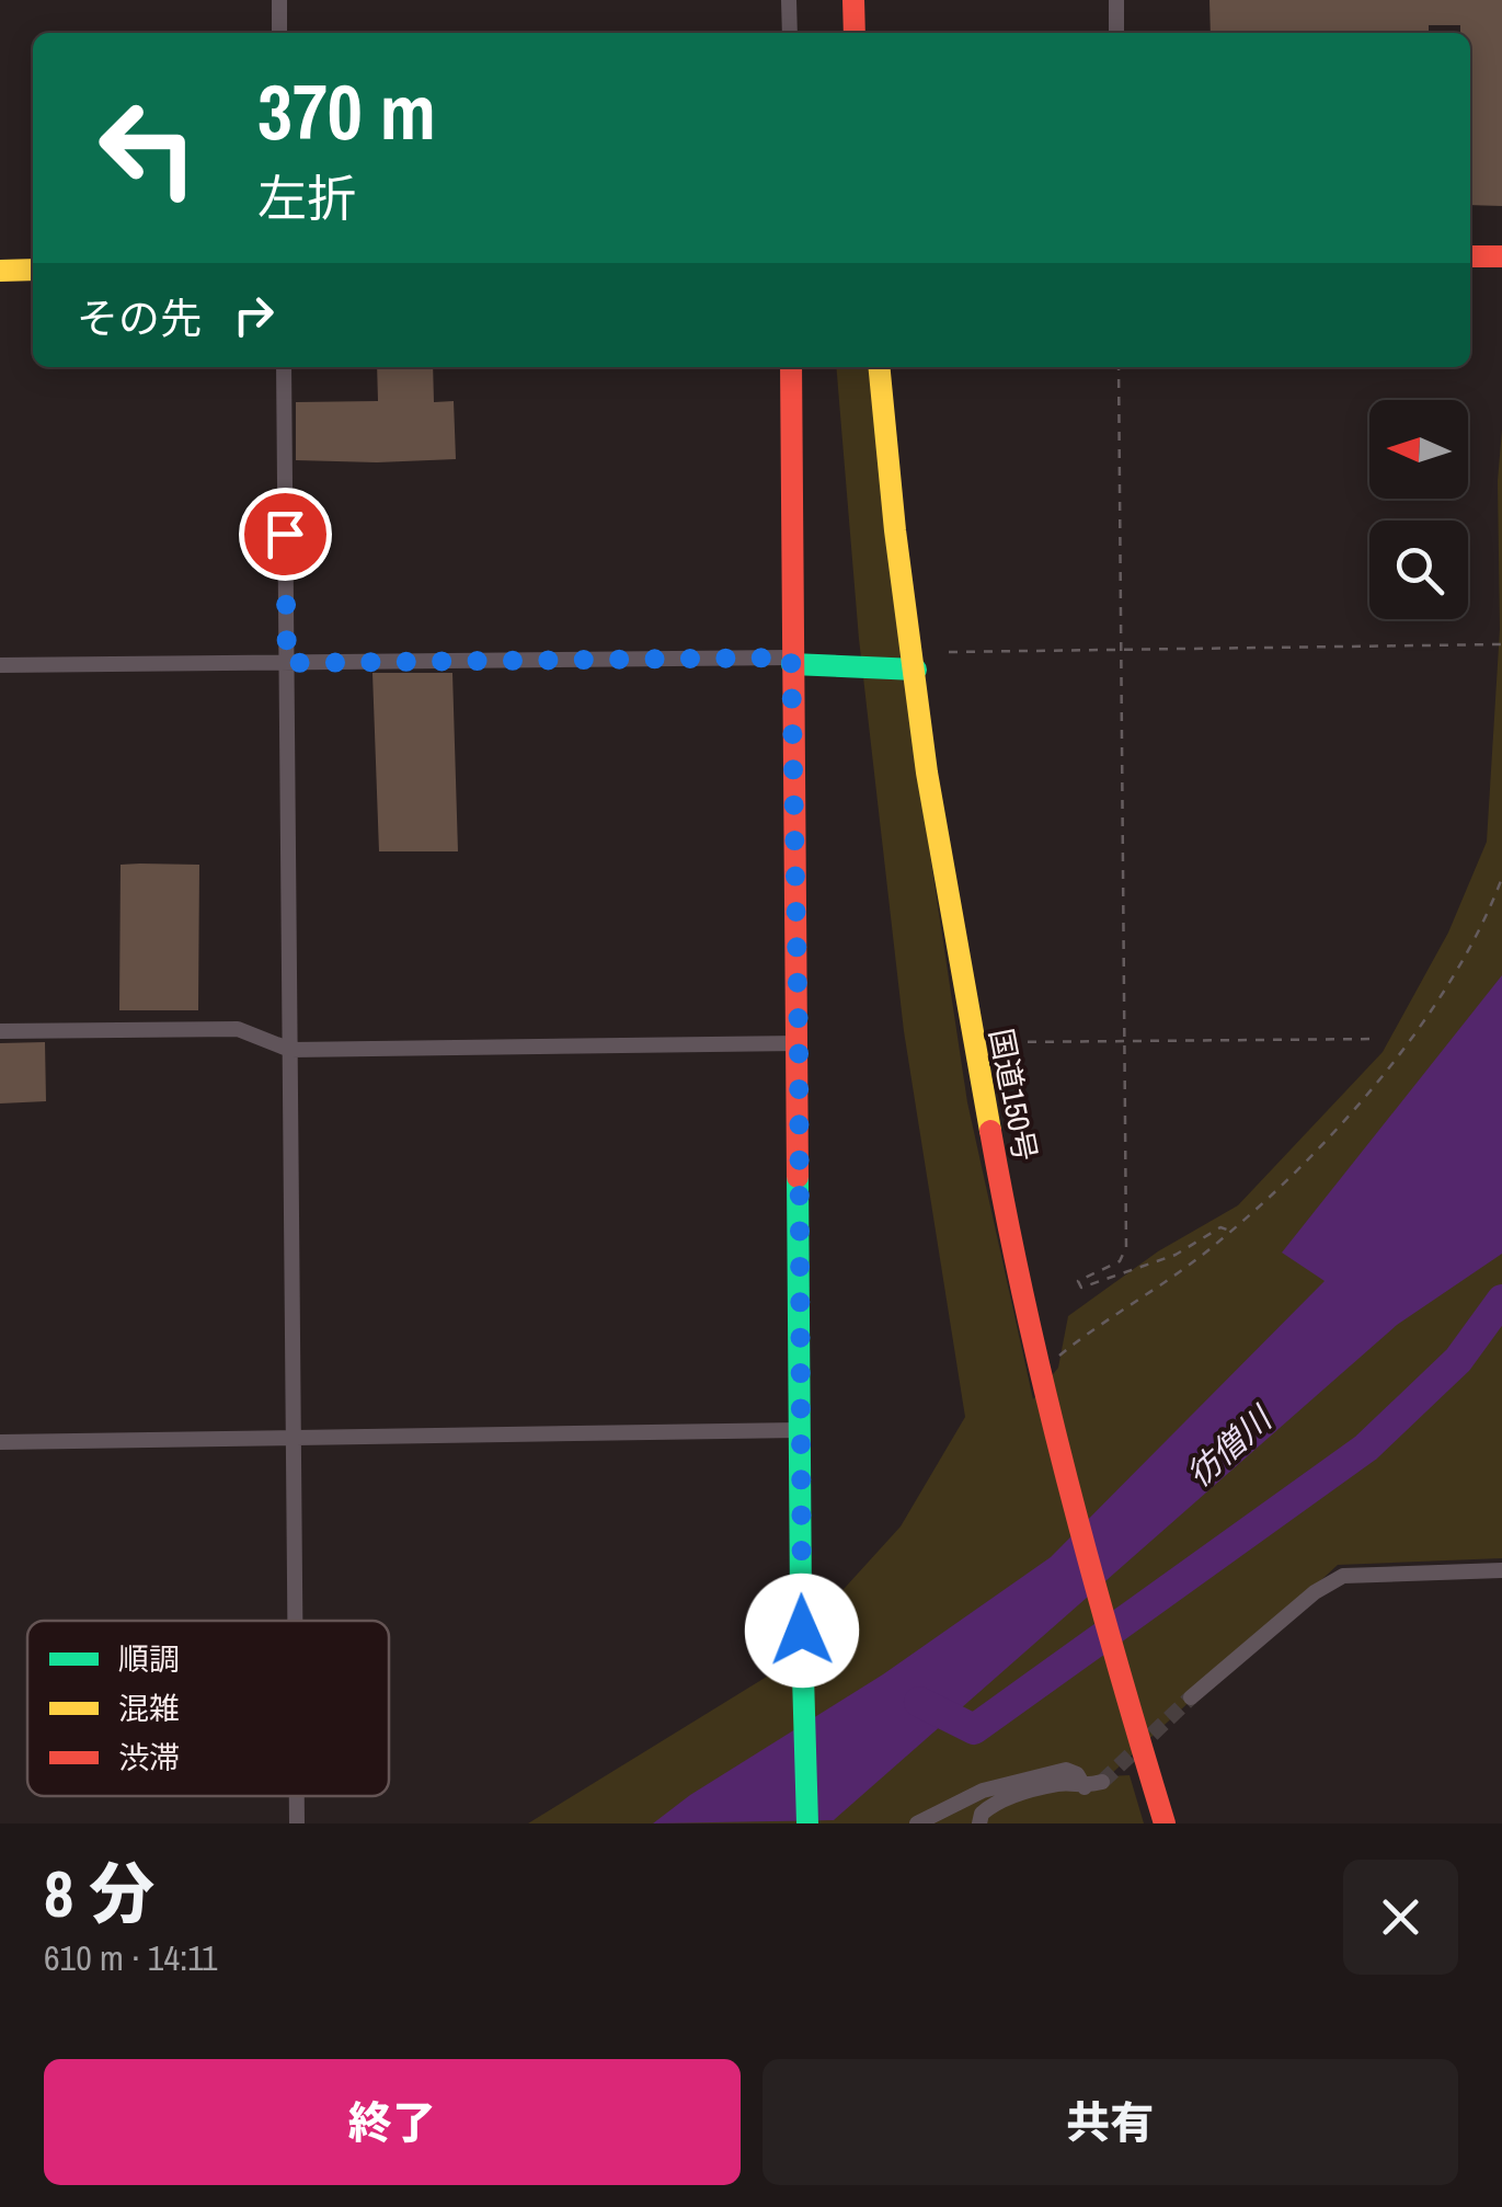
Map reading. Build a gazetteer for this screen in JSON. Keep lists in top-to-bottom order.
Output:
{
  "streets": {
    "main road": ["国道150号"]
  },
  "water": ["彷僧川"],
  "legend": ["順調", "混雑", "渋滞"],
  "north": "left",
  "page": {
    "turn": ["370 m", "左折"],
    "then": "その先",
    "heading": ["8 分", "610 m · 14:11"],
    "buttons": ["終了", "共有"]
  }
}
